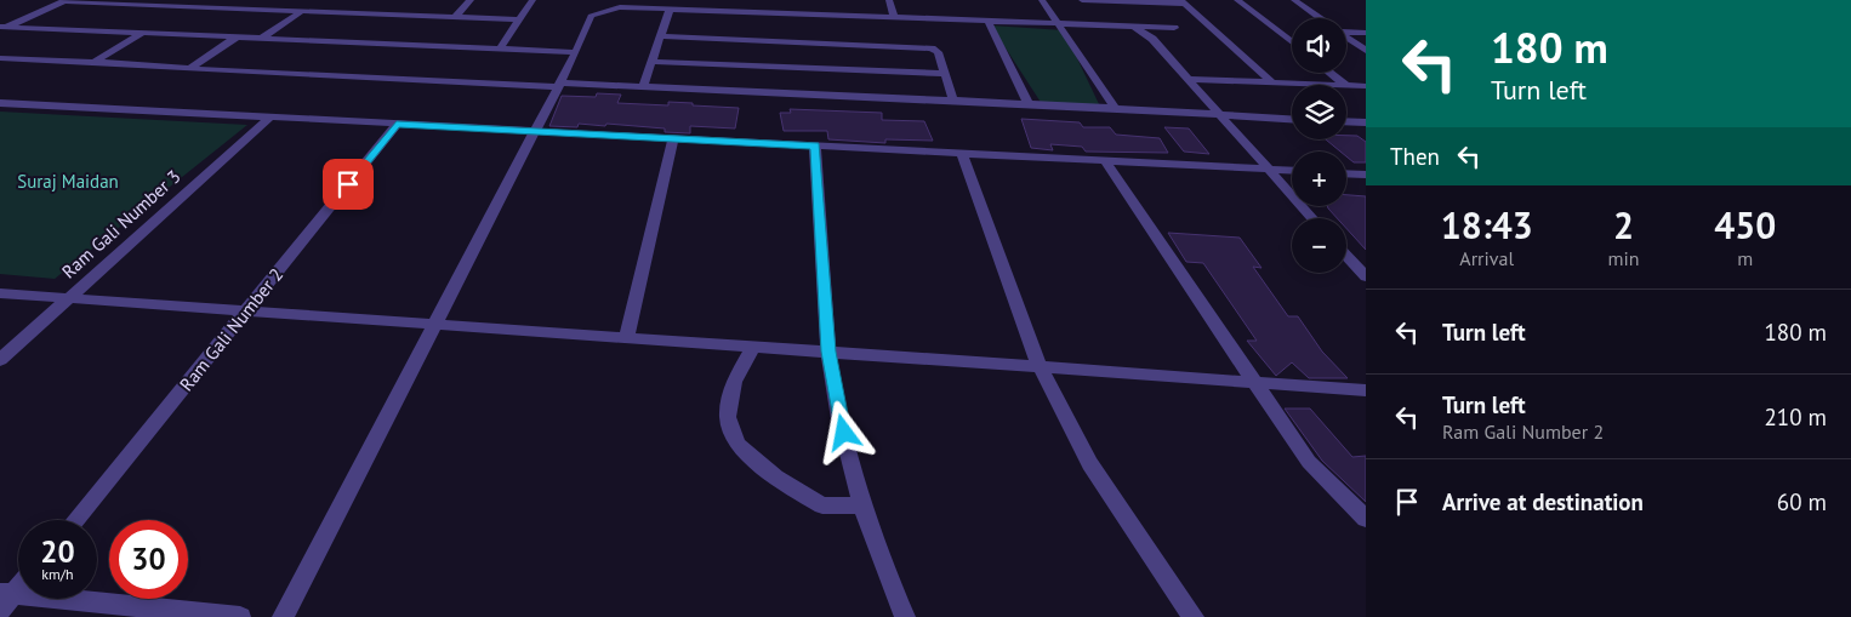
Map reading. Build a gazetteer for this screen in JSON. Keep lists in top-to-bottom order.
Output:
{
  "streets": {
    "street": ["Ram Gali Number 3", "Ram Gali Number 2"]
  },
  "parks": ["Suraj Maidan"],
  "page": {
    "turn": ["180 m", "Turn left"],
    "map_buttons": ["+", "−"],
    "then": "Then",
    "eta": [
      "18:43",
      "Arrival",
      "2",
      "min",
      "450",
      "m"
    ],
    "list": [
      {
        "name": "Turn left",
        "value": "180 m"
      },
      {
        "name": "Turn left",
        "note": "Ram Gali Number 2",
        "value": "210 m"
      },
      {
        "name": "Arrive at destination",
        "value": "60 m"
      }
    ],
    "speed": "20 km/h",
    "limit": "30"
  }
}
